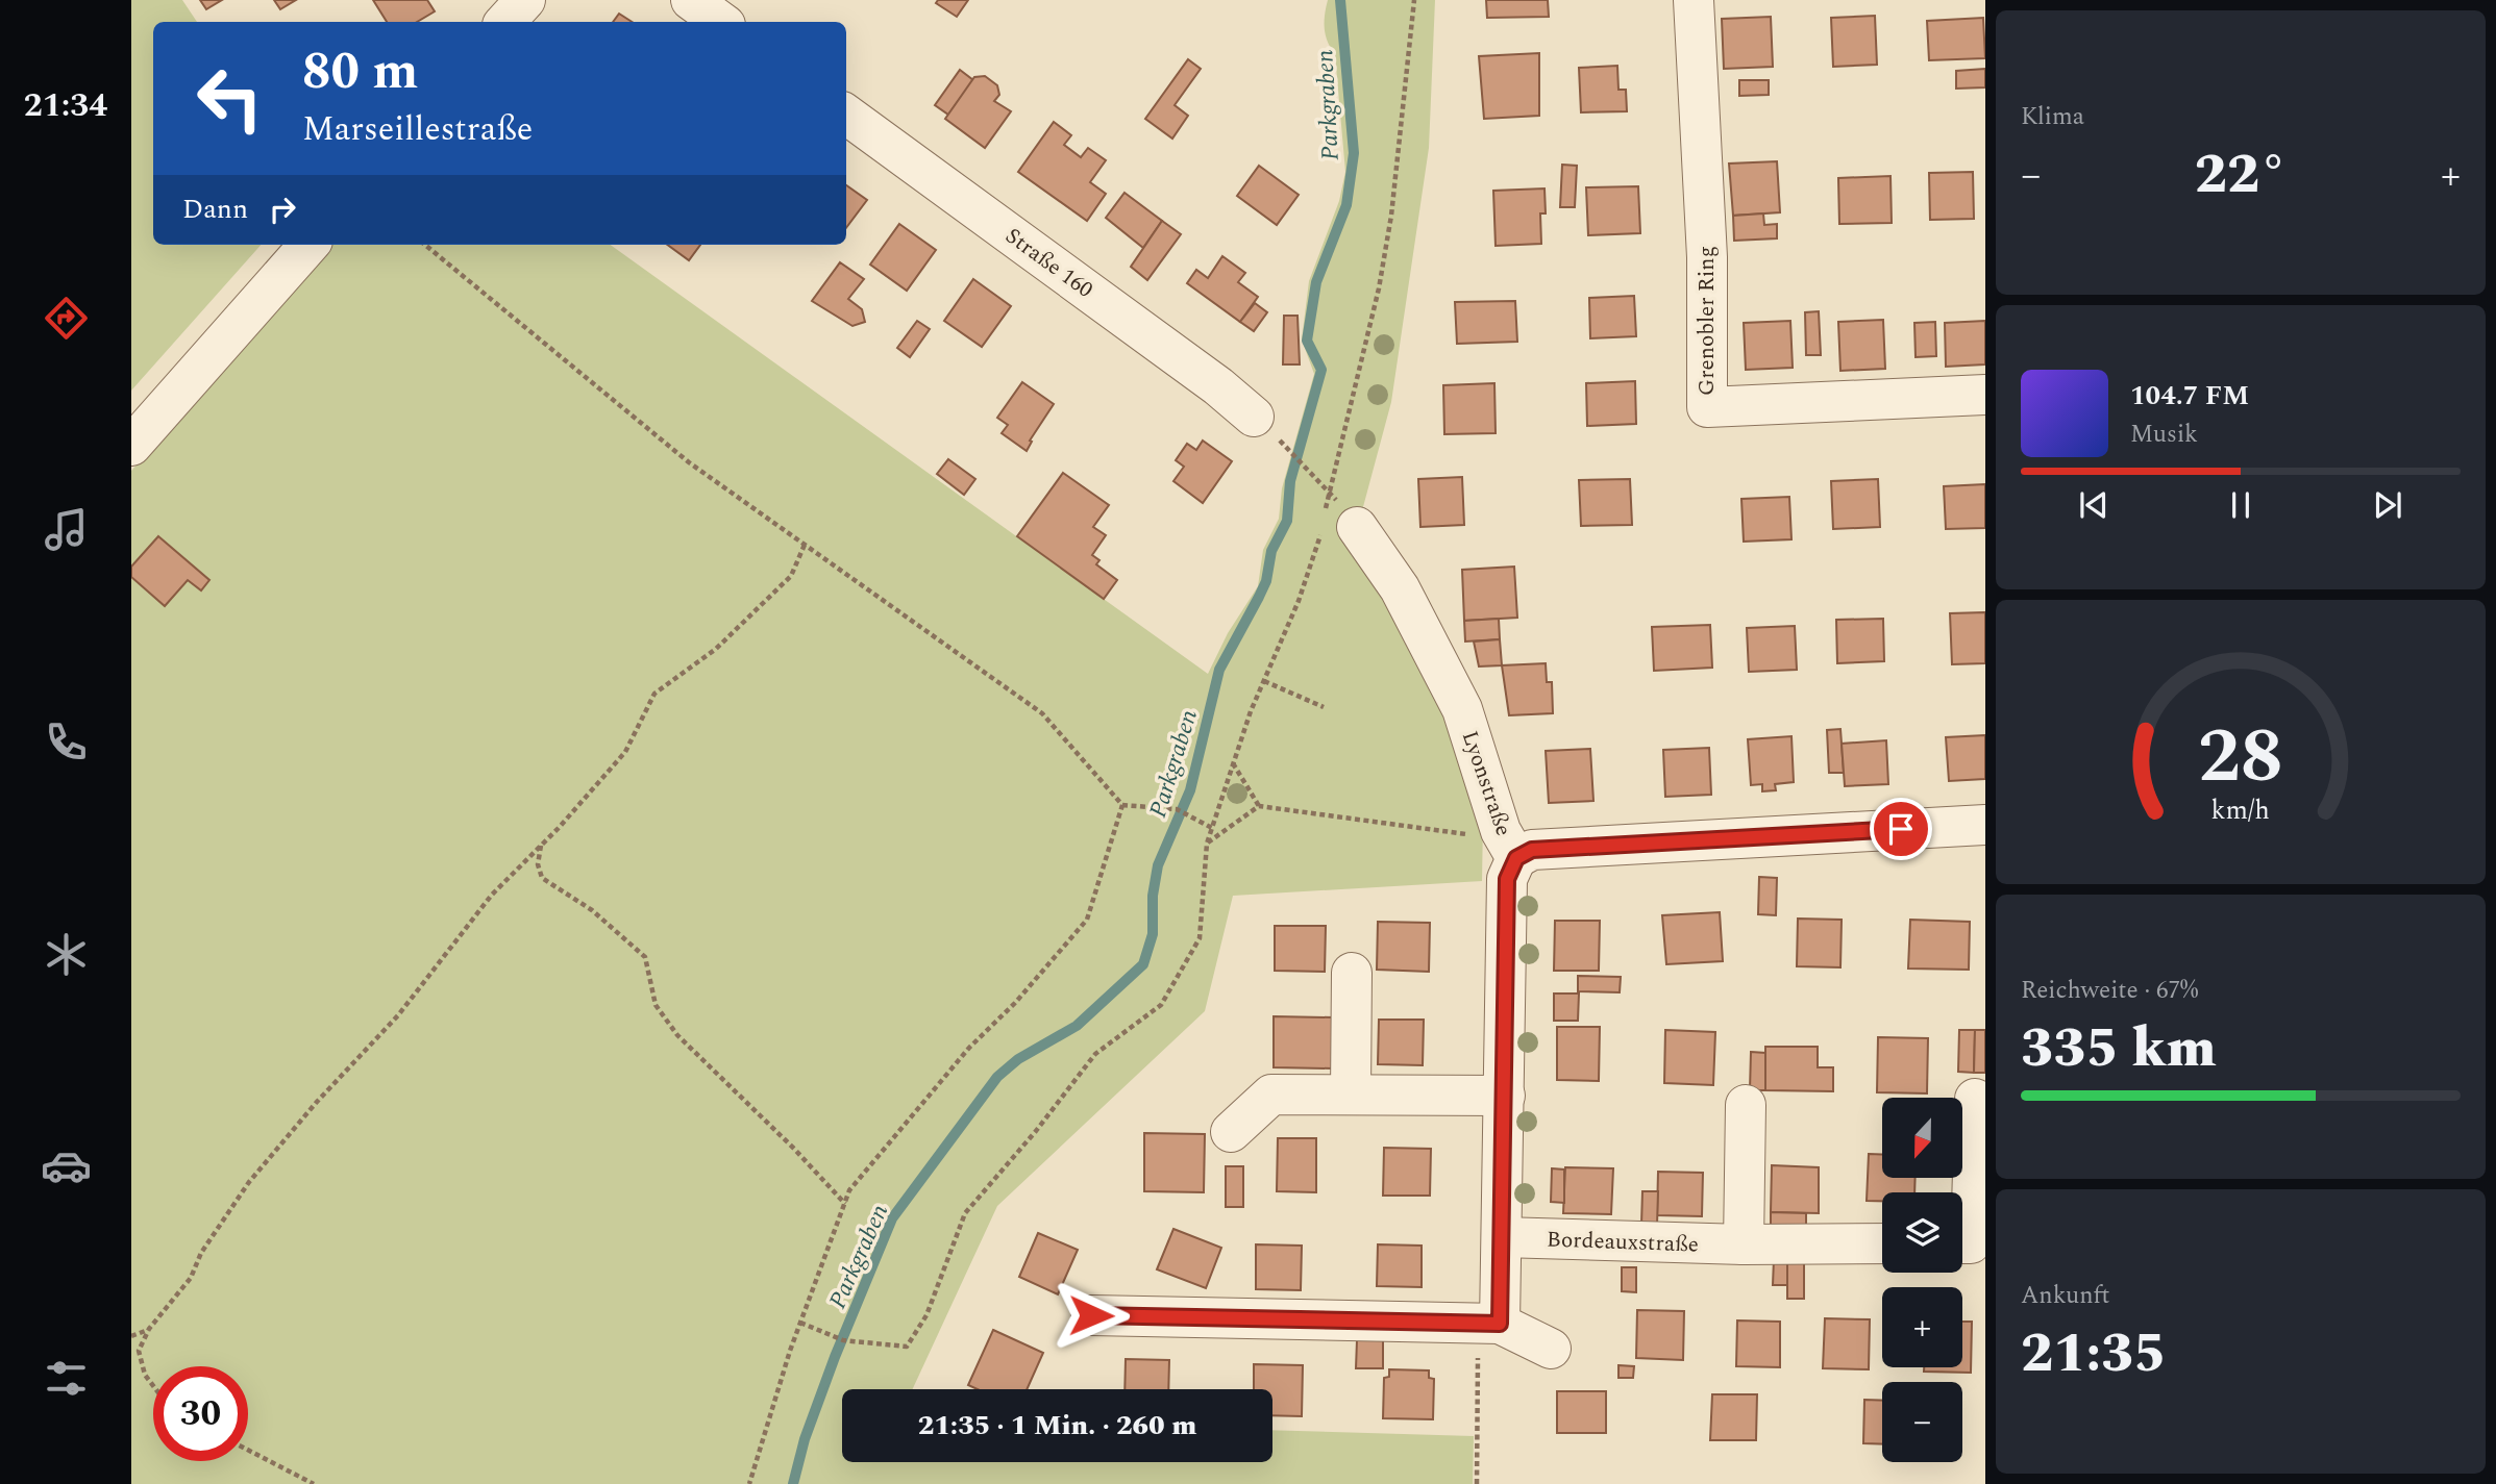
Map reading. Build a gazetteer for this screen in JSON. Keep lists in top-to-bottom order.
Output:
{
  "streets": {
    "street": [
      "Straße 160",
      "Grenobler Ring",
      "Lyonstraße",
      "Bordeauxstraße"
    ]
  },
  "water": ["Parkgraben"],
  "north": "bottom",
  "page": {
    "tabs": "21:34",
    "tile": [
      "Klima",
      ["Reichweite · 67%", "335 km"],
      ["Ankunft", "21:35"]
    ],
    "turn": ["80 m", "Marseillestraße"],
    "heat": ["−", "22°", "+"],
    "then": "Dann",
    "song": ["104.7 FM", "Musik"],
    "map_buttons": ["+", "−"],
    "limit": "30",
    "trip": "21:35 · 1 Min. · 260 m",
    "gauge": ["28", "km/h"]
  }
}
